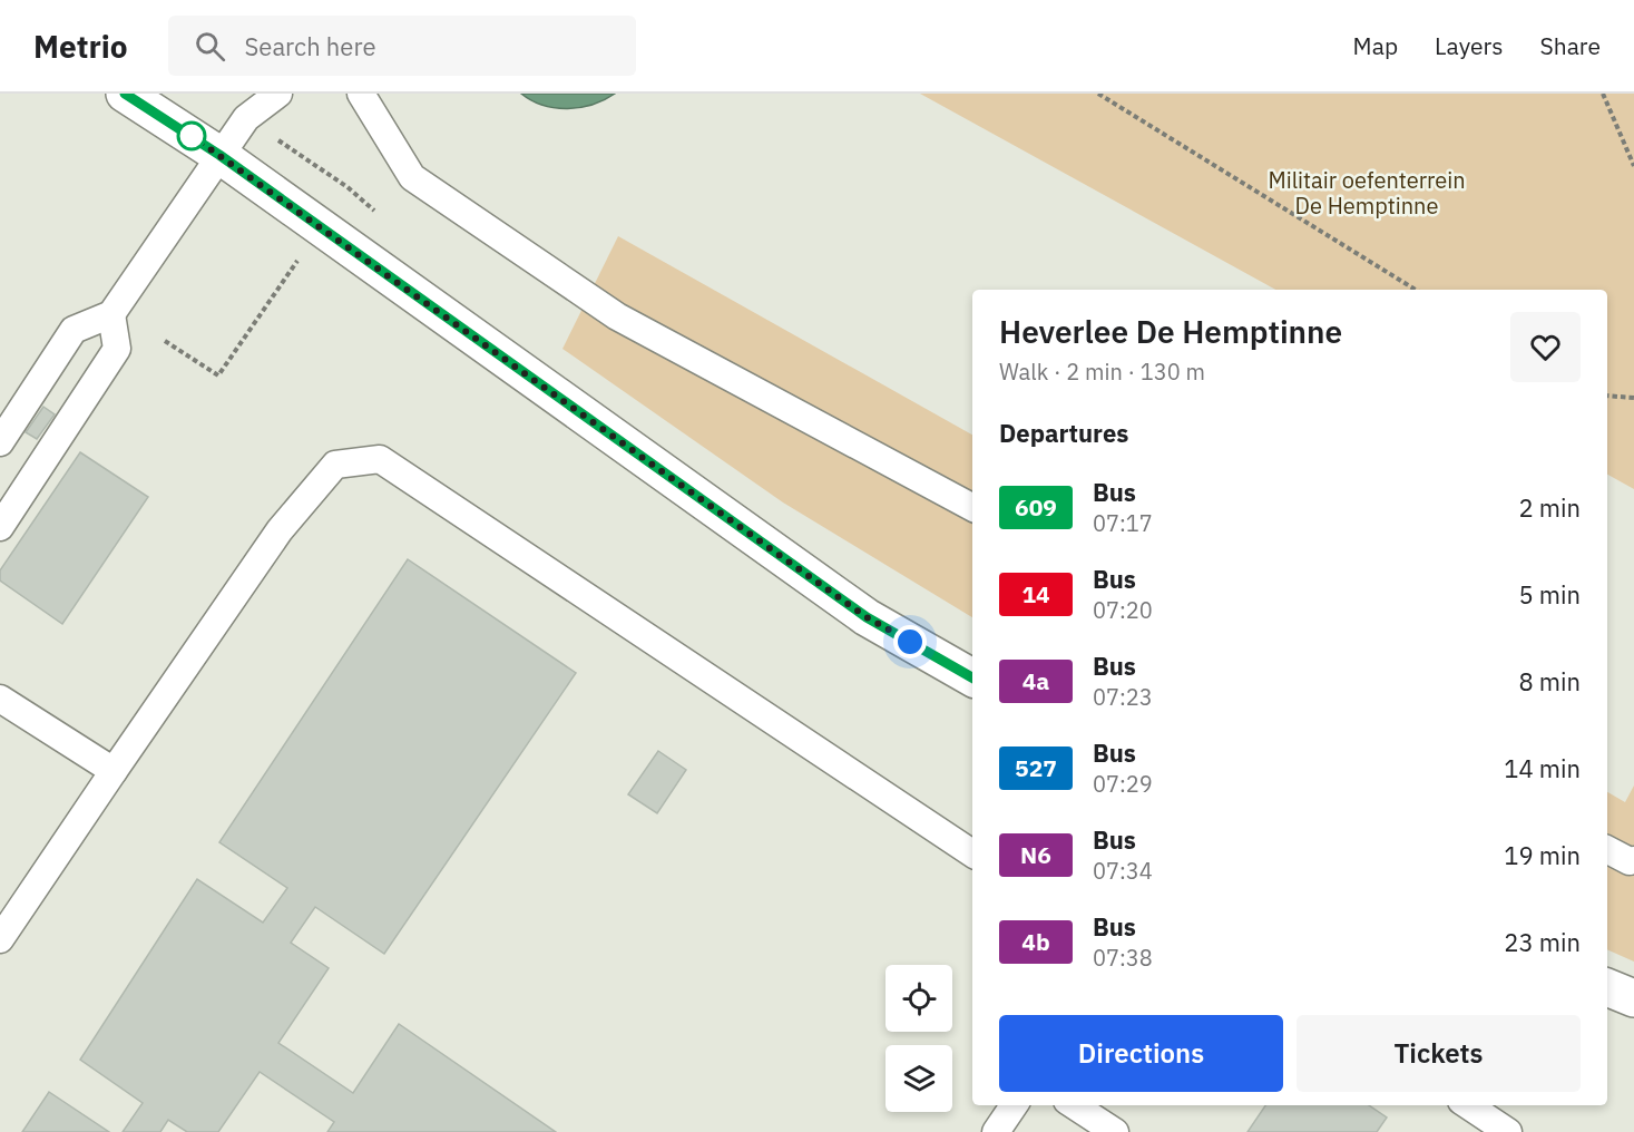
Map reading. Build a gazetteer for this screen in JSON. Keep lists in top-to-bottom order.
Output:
{
  "parks": ["Militair oefenterrein De Hemptinne"],
  "lines": ["bus line 609"],
  "page": {
    "header": "Metrio",
    "search": "Search here",
    "nav": ["Map", "Layers", "Share"],
    "heading": [
      ["Heverlee De Hemptinne", "Walk · 2 min · 130 m"],
      "Departures"
    ],
    "list": [
      {
        "mark": "609",
        "name": "Bus",
        "note": "07:17",
        "value": "2 min"
      },
      {
        "mark": "14",
        "name": "Bus",
        "note": "07:20",
        "value": "5 min"
      },
      {
        "mark": "4a",
        "name": "Bus",
        "note": "07:23",
        "value": "8 min"
      },
      {
        "mark": "527",
        "name": "Bus",
        "note": "07:29",
        "value": "14 min"
      },
      {
        "mark": "N6",
        "name": "Bus",
        "note": "07:34",
        "value": "19 min"
      },
      {
        "mark": "4b",
        "name": "Bus",
        "note": "07:38",
        "value": "23 min"
      }
    ],
    "buttons": ["Directions", "Tickets"]
  }
}
